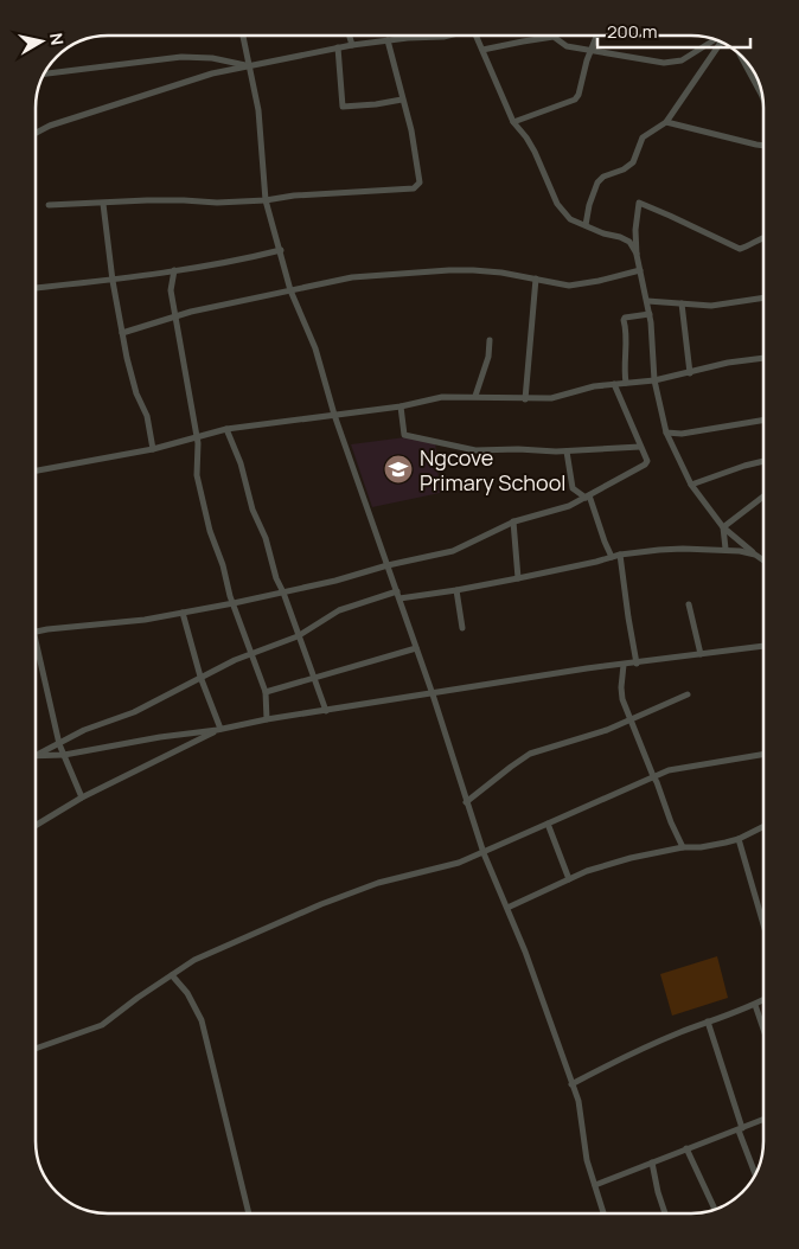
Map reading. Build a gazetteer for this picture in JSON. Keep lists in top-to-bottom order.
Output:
{
  "places": {
    "school or university": ["Ngcove Primary School"]
  },
  "scale_bar": "200 m",
  "north": "right"
}
